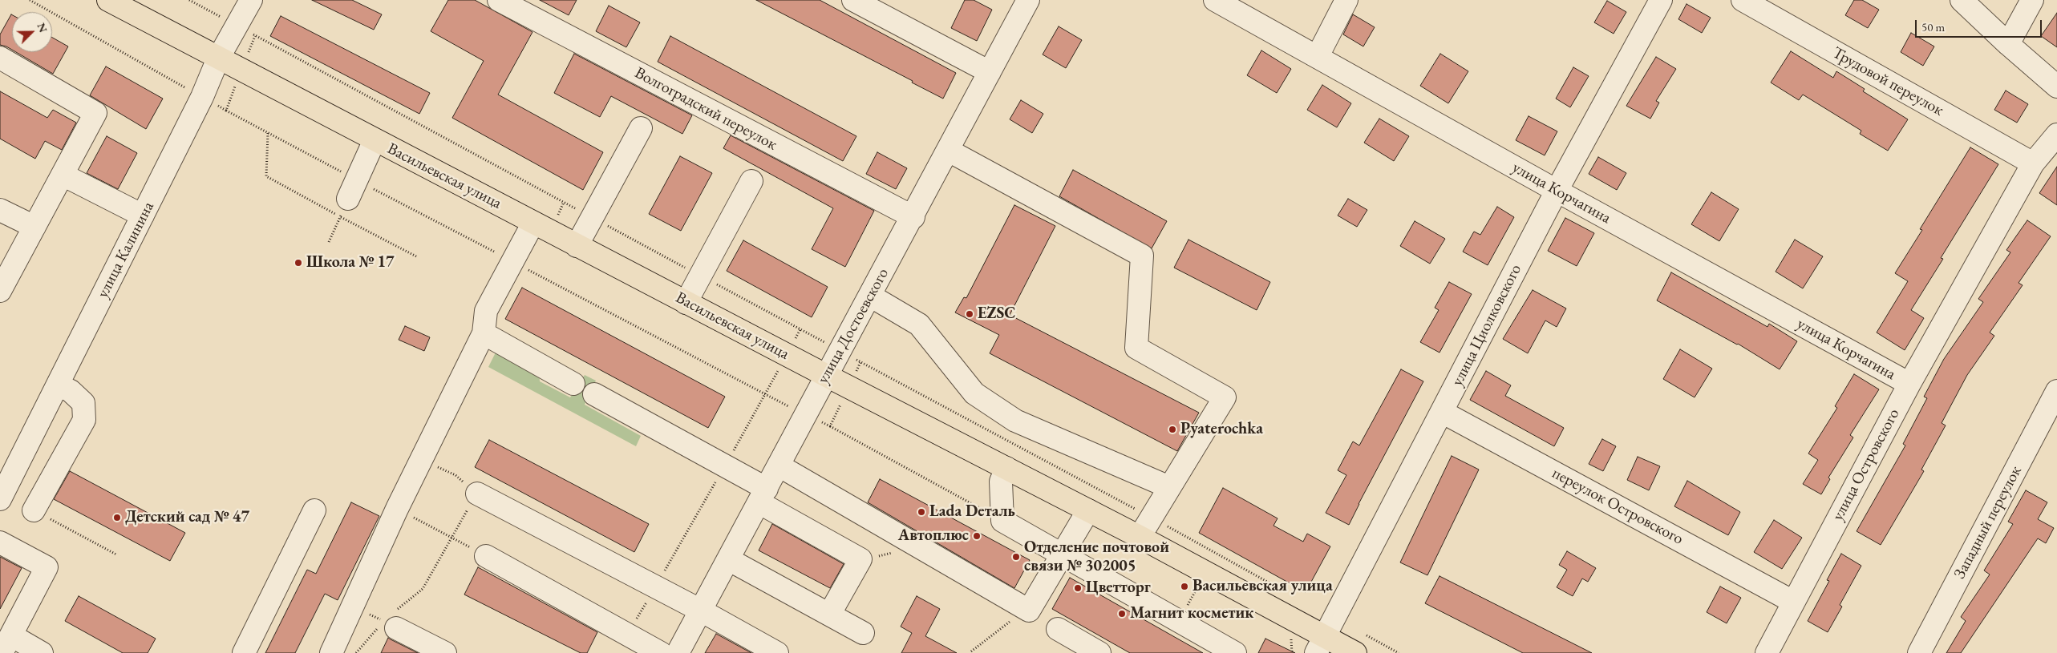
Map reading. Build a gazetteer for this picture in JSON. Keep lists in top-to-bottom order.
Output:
{
  "streets": {
    "main road": ["Васильевская улица"],
    "street": [
      "Трудовой переулок",
      "Волгоградский переулок",
      "улица Корчагина",
      "улица Калинина",
      "улица Циолковского",
      "улица Достоевского",
      "улица Островского",
      "переулок Островского",
      "Западный переулок"
    ]
  },
  "crossings": [
    ["Трудовой переулок", "улица Островского"],
    ["Волгоградский переулок", "улица Достоевского"],
    ["Васильевская улица", "улица Калинина"],
    ["Васильевская улица", "улица Циолковского"],
    ["Васильевская улица", "улица Достоевского"],
    ["улица Корчагина", "улица Циолковского"],
    ["улица Корчагина", "улица Островского"],
    ["улица Циолковского", "переулок Островского"],
    ["улица Островского", "переулок Островского"]
  ],
  "places": [
    "Школа № 17",
    "EZSC",
    "Pyaterochka",
    "Lada Dеталь",
    "Детский сад № 47",
    "Автоплюс",
    "Отделение почтовой связи № 302005",
    "Васильевская улица",
    "Цветторг",
    "Магнит косметик"
  ],
  "scale_bar": "50 m",
  "north": "top right"
}
